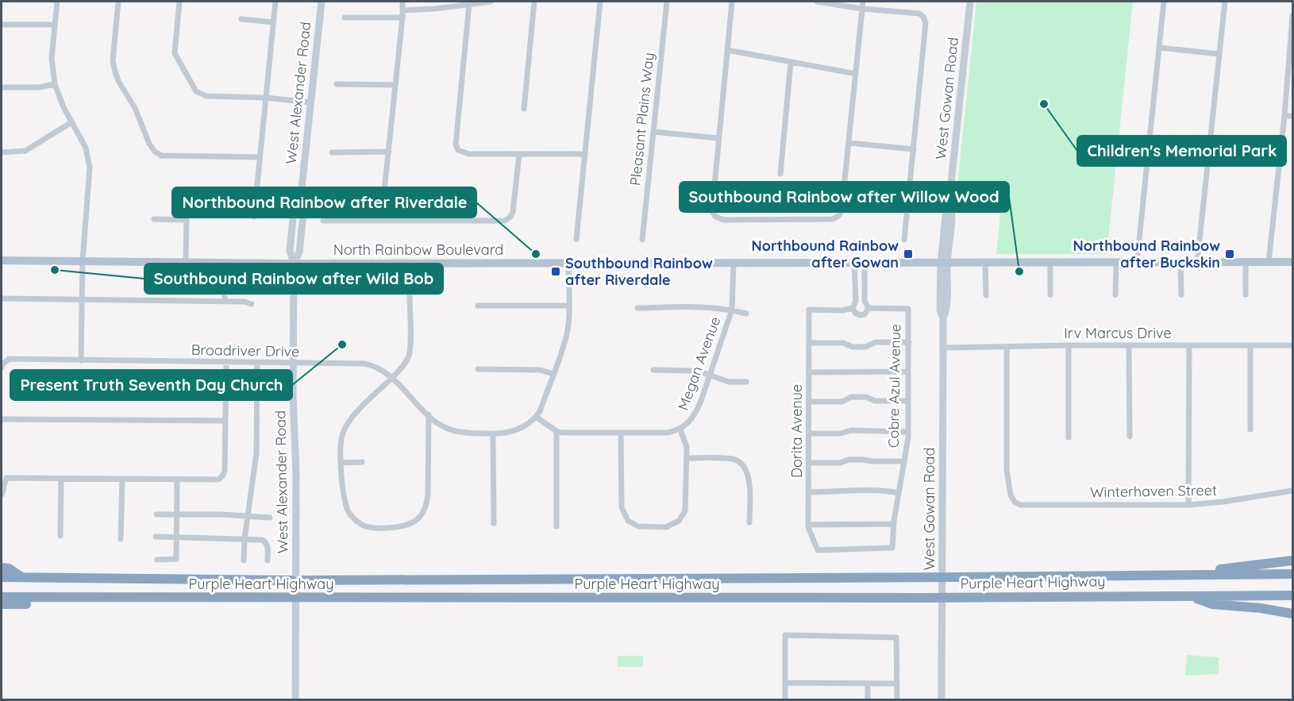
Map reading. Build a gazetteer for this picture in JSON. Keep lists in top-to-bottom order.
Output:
{
  "streets": {
    "highway": ["Purple Heart Highway"],
    "main road": ["West Alexander Road", "West Gowan Road", "North Rainbow Boulevard"],
    "street": [
      "Pleasant Plains Way",
      "Irv Marcus Drive",
      "Broadriver Drive",
      "Megan Avenue",
      "Cobre Azul Avenue",
      "Dorita Avenue",
      "Winterhaven Street"
    ]
  },
  "crossings": [
    ["West Alexander Road", "North Rainbow Boulevard"],
    ["West Alexander Road", "Broadriver Drive"],
    ["West Gowan Road", "North Rainbow Boulevard"],
    ["West Gowan Road", "Irv Marcus Drive"],
    ["North Rainbow Boulevard", "Megan Avenue"],
    ["Irv Marcus Drive", "Winterhaven Street"],
    ["Cobre Azul Avenue", "Dorita Avenue"]
  ],
  "places": {
    "other": [
      "Children's Memorial Park",
      "Northbound Rainbow after Riverdale",
      "Southbound Rainbow after Wild Bob",
      "Southbound Rainbow after Willow Wood",
      "Present Truth Seventh Day Church"
    ],
    "transit": ["Northbound Rainbow after Gowan", "Northbound Rainbow after Buckskin", "Southbound Rainbow after Riverdale"]
  }
}
